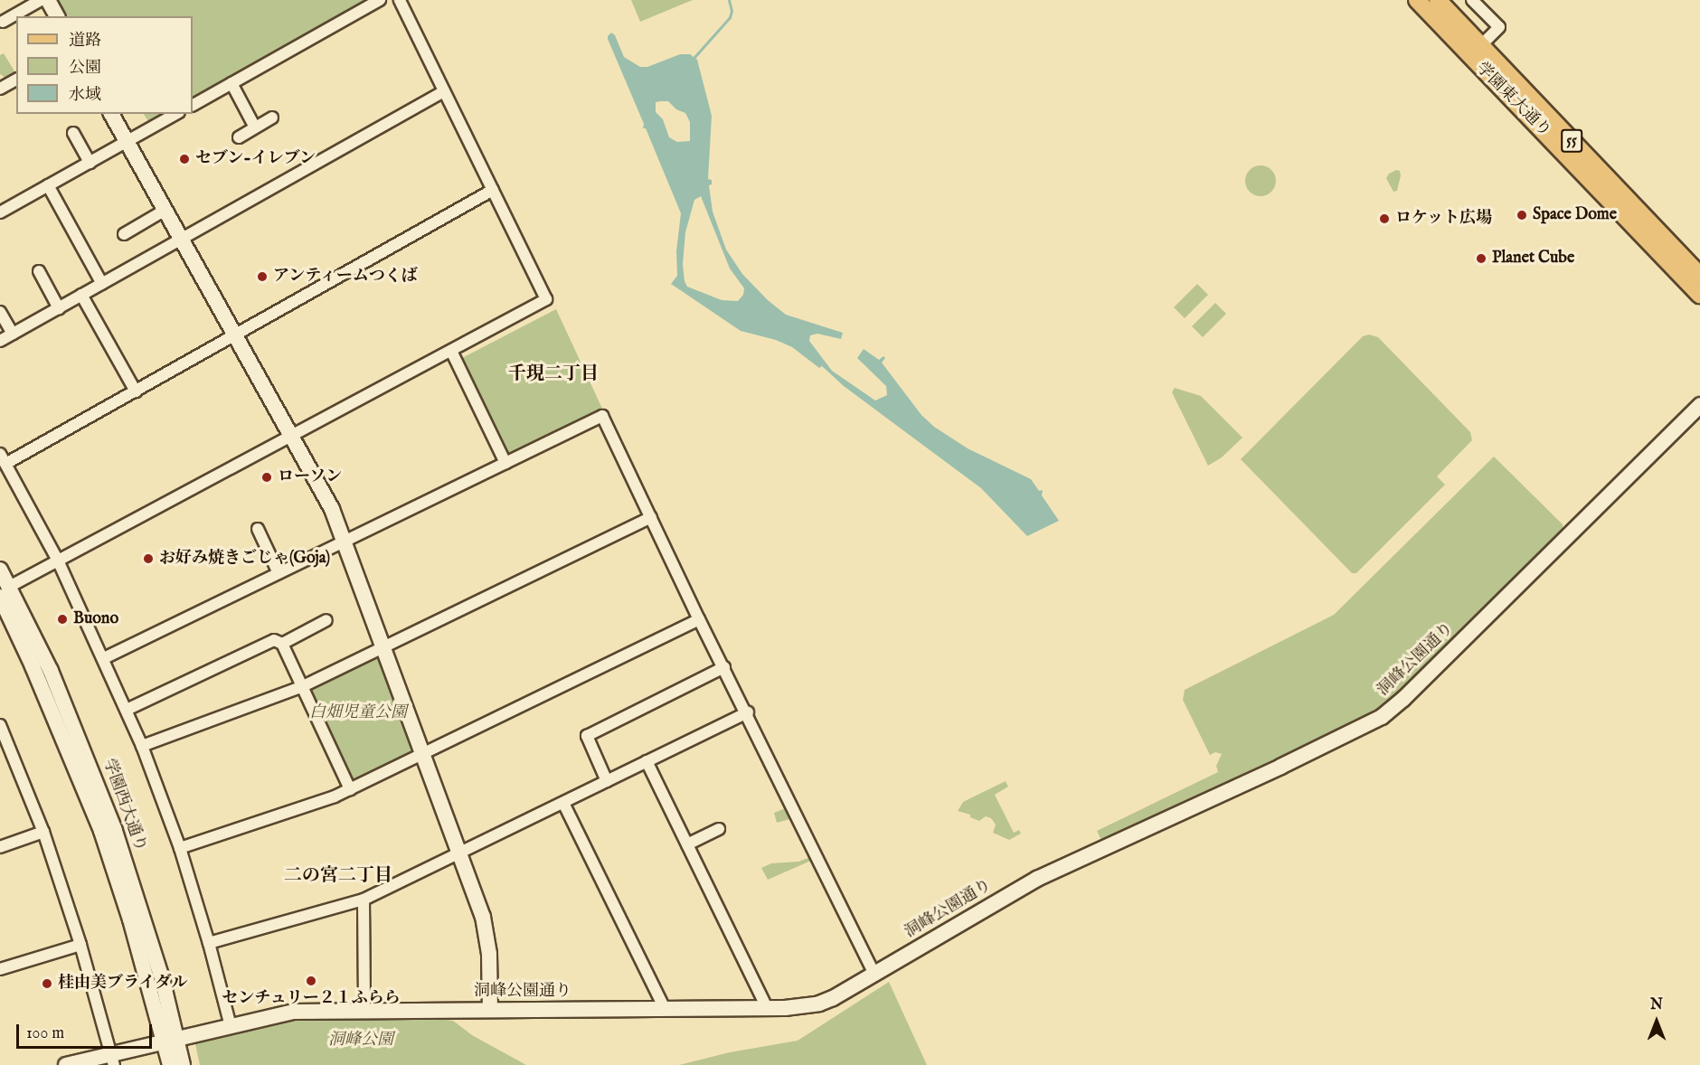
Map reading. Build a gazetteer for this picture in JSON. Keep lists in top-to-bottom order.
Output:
{
  "streets": {
    "main road": ["学園東大通り", "55"],
    "street": ["洞峰公園通り", "学園西大通り"]
  },
  "crossings": [
    ["洞峰公園通り", "学園西大通り"]
  ],
  "districts": ["千現二丁目", "二の宮二丁目"],
  "parks": ["白畑児童公園", "洞峰公園"],
  "places": [
    "セブン-イレブン",
    "Space Dome",
    "ロケット広場",
    "Planet Cube",
    "アンティームつくば",
    "ローソン",
    "お好み焼きごじゃ(Goja)",
    "Buono",
    "センチュリー２１ふらら",
    "桂由美ブライダル"
  ],
  "legend": ["道路", "公園", "水域"],
  "scale_bar": "100 m",
  "north": "top"
}
